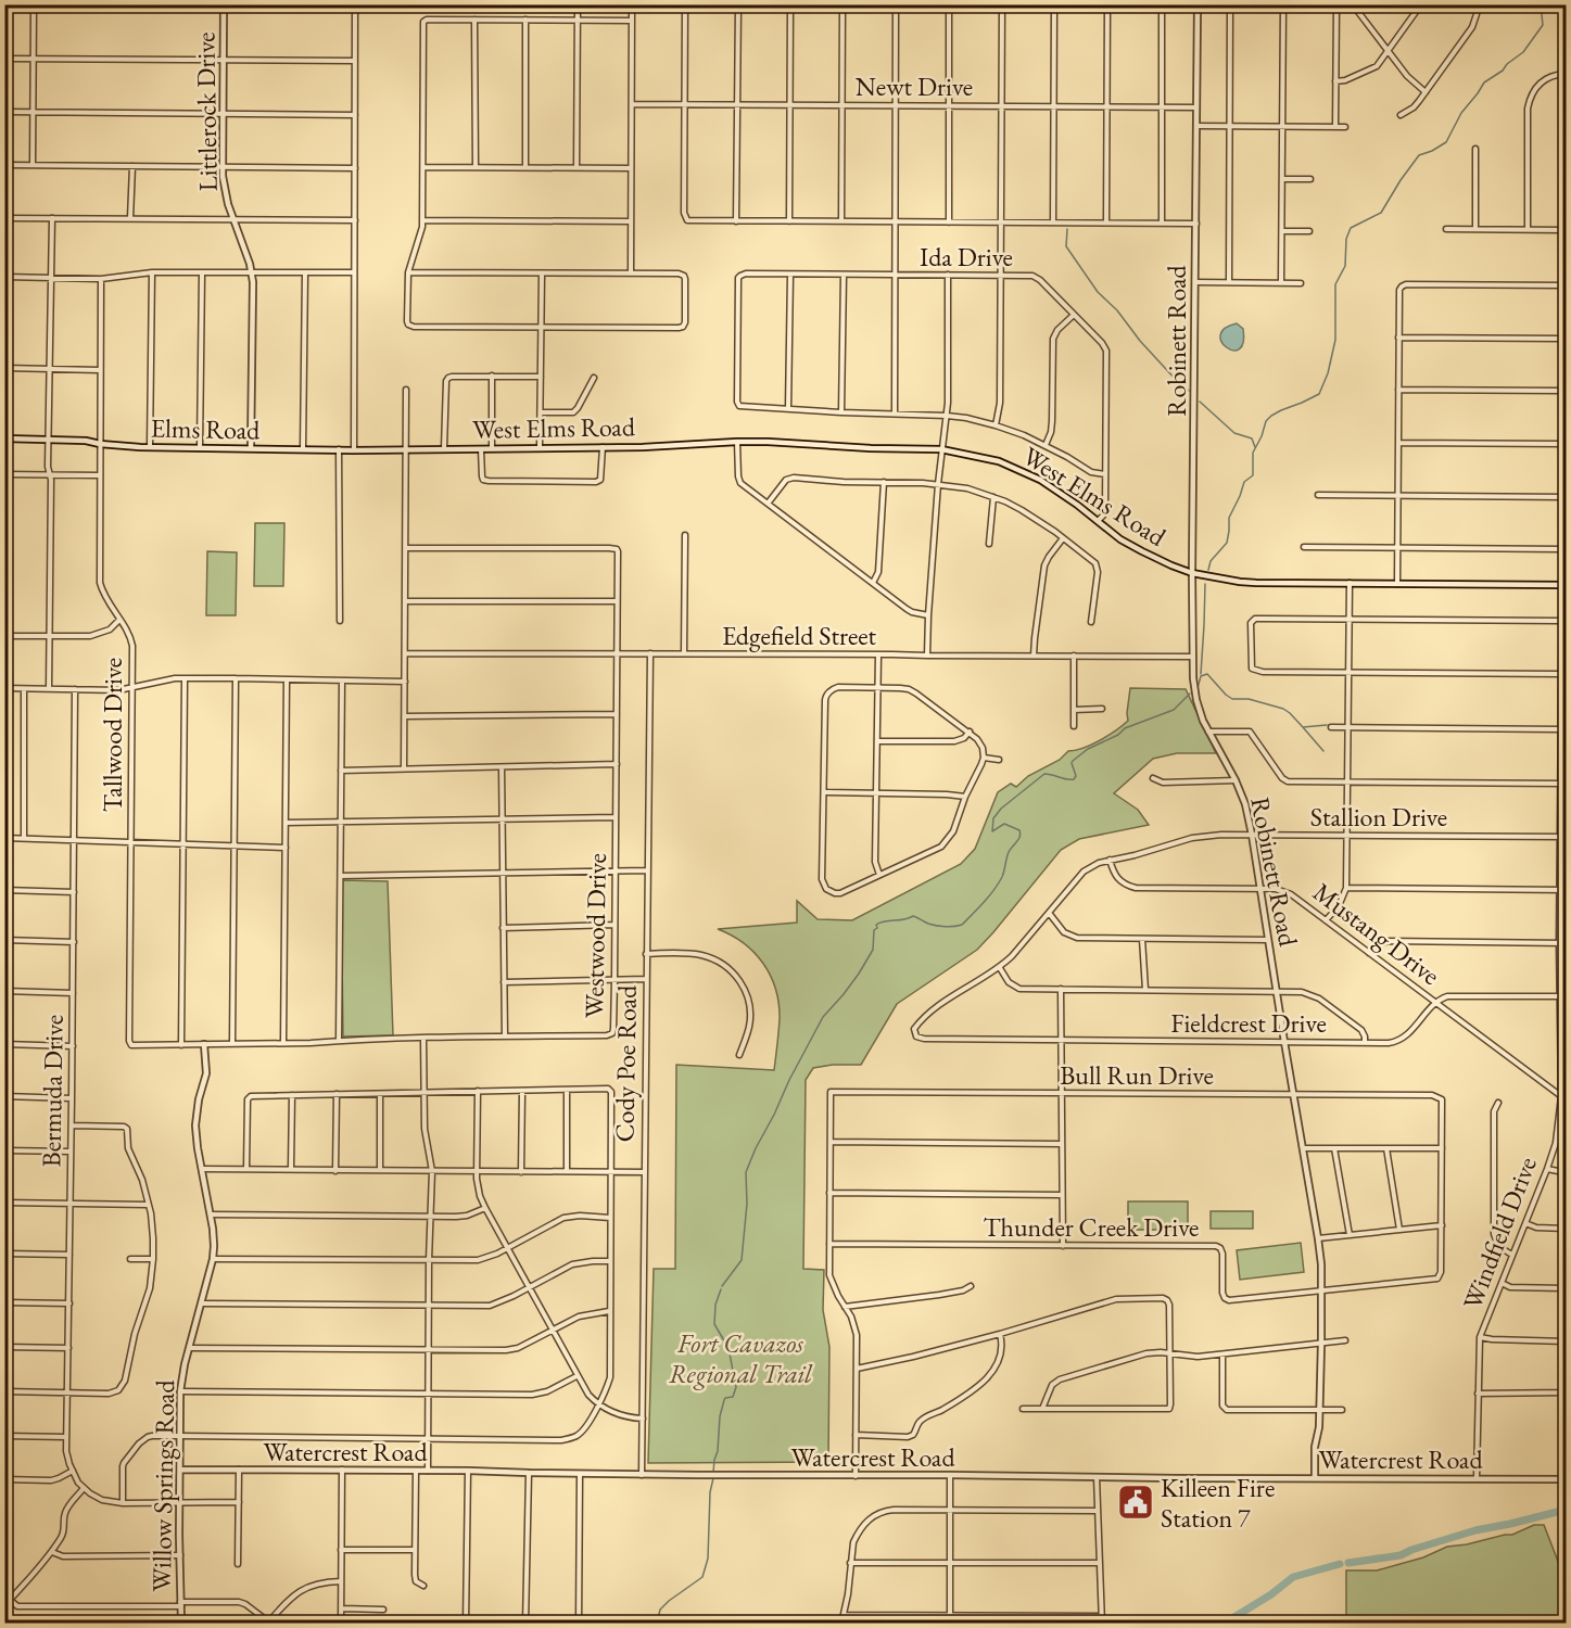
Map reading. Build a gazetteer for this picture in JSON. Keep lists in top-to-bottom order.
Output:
{
  "streets": {
    "street": [
      "Newt Drive",
      "Littlerock Drive",
      "Ida Drive",
      "Robinett Road",
      "West Elms Road",
      "Elms Road",
      "Edgefield Street",
      "Tallwood Drive",
      "Stallion Drive",
      "Mustang Drive",
      "Westwood Drive",
      "Fieldcrest Drive",
      "Cody Poe Road",
      "Bull Run Drive",
      "Bermuda Drive",
      "Thunder Creek Drive",
      "Windfield Drive",
      "Watercrest Road",
      "Willow Springs Road"
    ]
  },
  "crossings": [
    ["Newt Drive", "Robinett Road"],
    ["Littlerock Drive", "Elms Road"],
    ["Ida Drive", "West Elms Road"],
    ["Robinett Road", "West Elms Road"],
    ["Robinett Road", "Edgefield Street"],
    ["Robinett Road", "Stallion Drive"],
    ["Robinett Road", "Mustang Drive"],
    ["Robinett Road", "Fieldcrest Drive"],
    ["Robinett Road", "Bull Run Drive"],
    ["Robinett Road", "Thunder Creek Drive"],
    ["Robinett Road", "Watercrest Road"],
    ["West Elms Road", "Elms Road"],
    ["West Elms Road", "Windfield Drive"],
    ["Elms Road", "Tallwood Drive"],
    ["Edgefield Street", "Westwood Drive"],
    ["Edgefield Street", "Cody Poe Road"],
    ["Tallwood Drive", "Westwood Drive"],
    ["Stallion Drive", "Mustang Drive"],
    ["Stallion Drive", "Fieldcrest Drive"],
    ["Stallion Drive", "Windfield Drive"],
    ["Mustang Drive", "Fieldcrest Drive"],
    ["Mustang Drive", "Windfield Drive"],
    ["Westwood Drive", "Willow Springs Road"],
    ["Cody Poe Road", "Watercrest Road"],
    ["Bull Run Drive", "Thunder Creek Drive"],
    ["Windfield Drive", "Watercrest Road"],
    ["Watercrest Road", "Willow Springs Road"]
  ],
  "parks": ["Fort Cavazos Regional Trail"],
  "places": {
    "public building": ["Killeen Fire Station 7"]
  }
}
